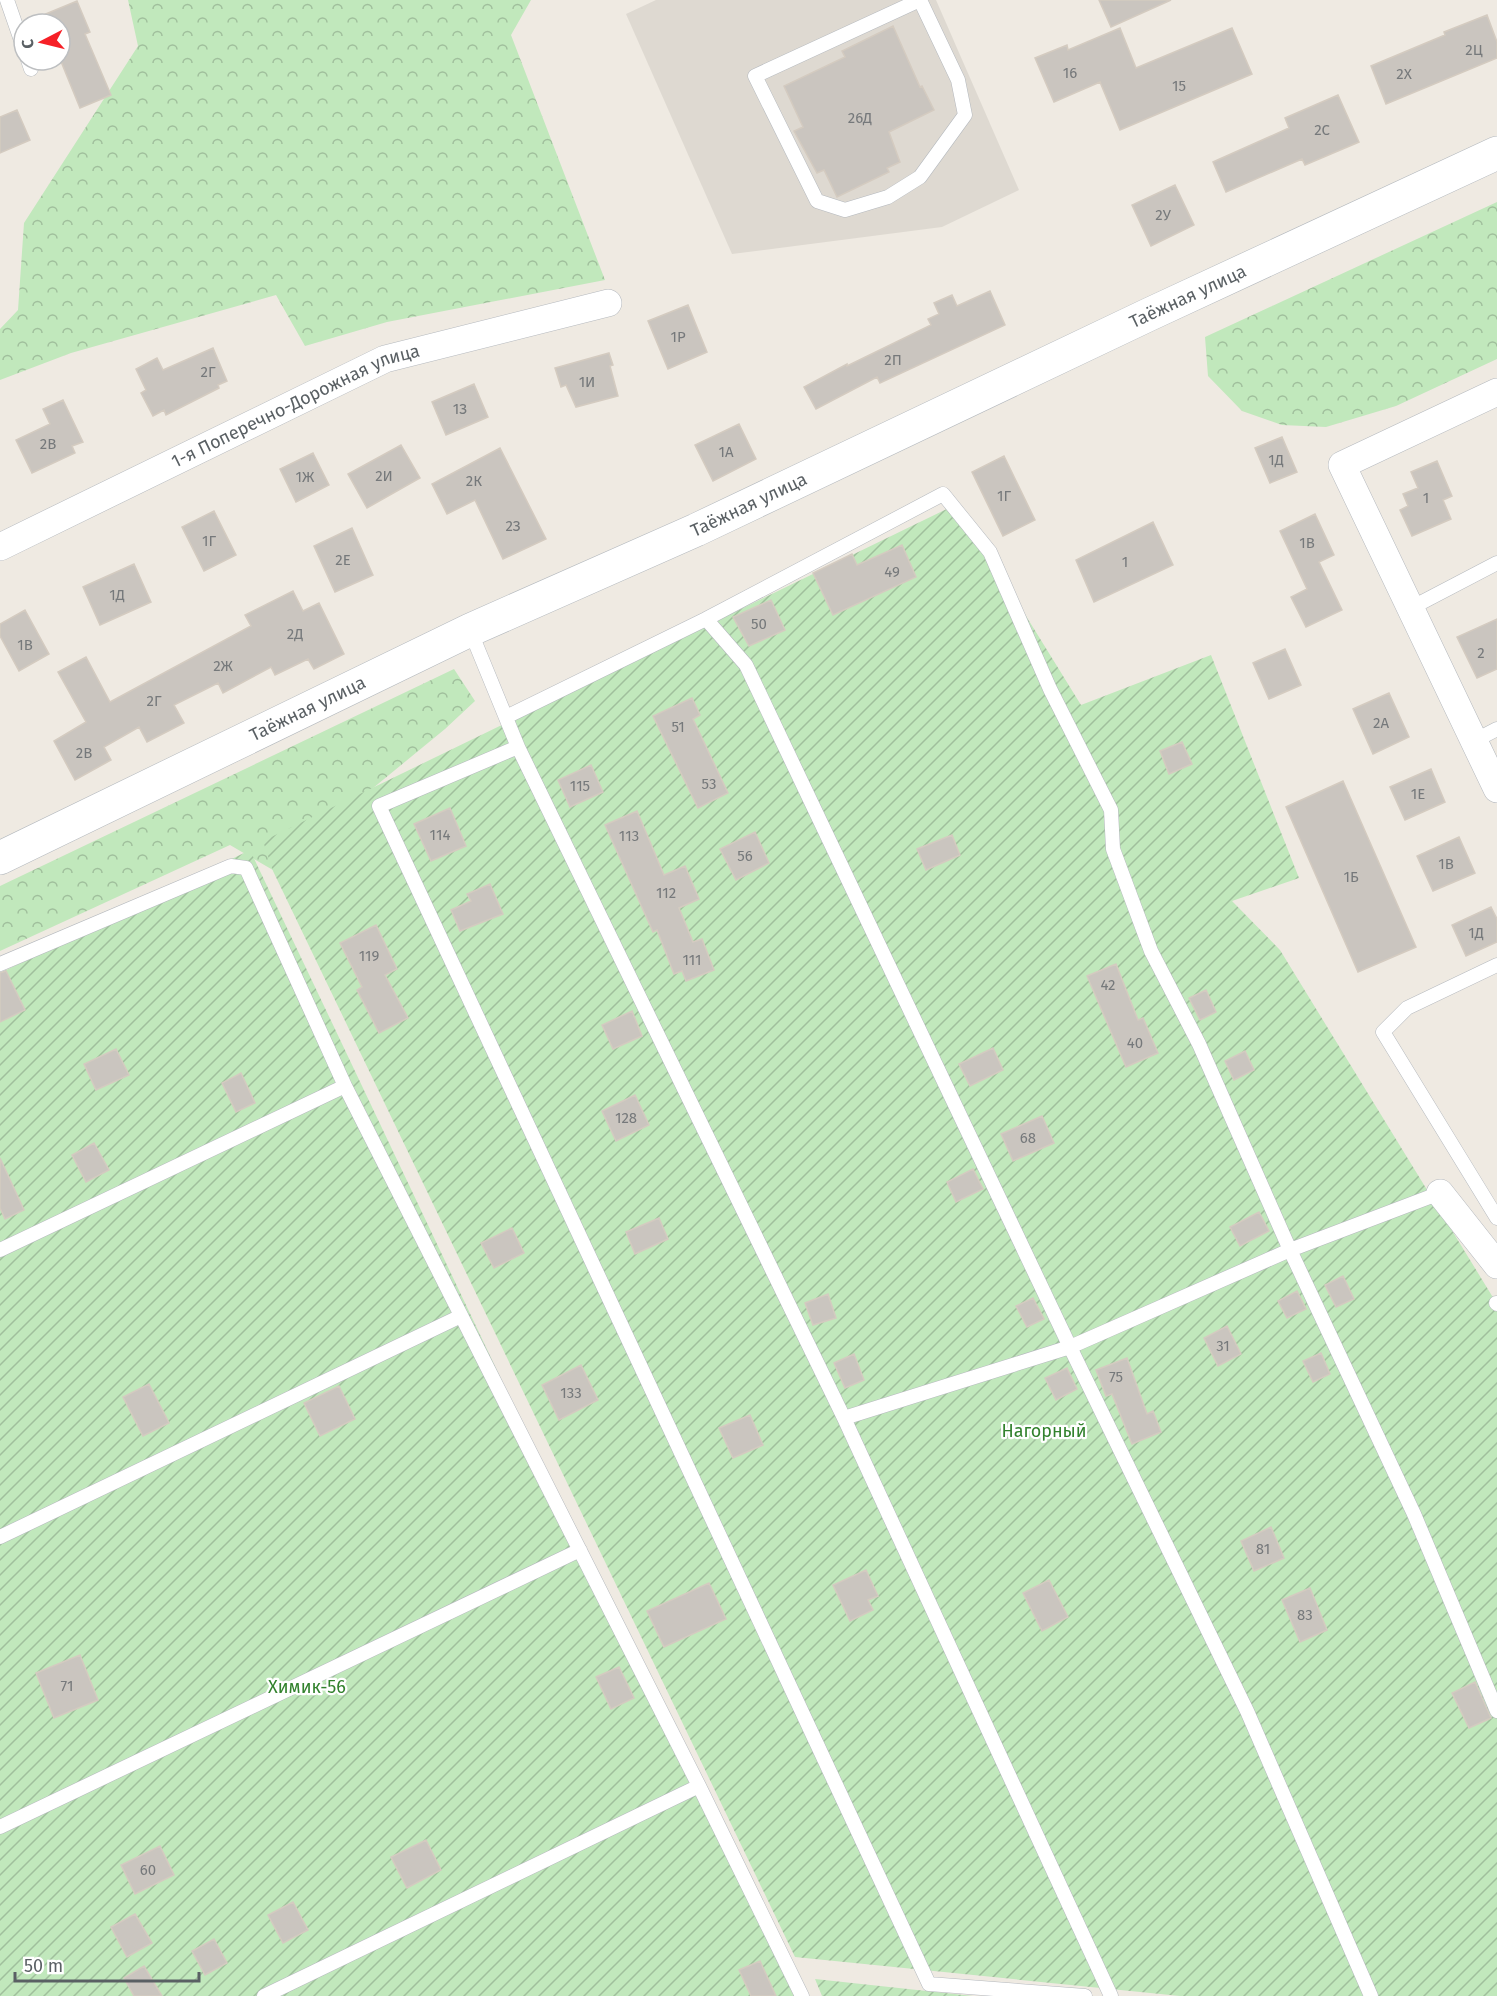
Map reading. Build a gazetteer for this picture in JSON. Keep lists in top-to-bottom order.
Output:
{
  "streets": {
    "street": ["Таёжная улица", "1-я Поперечно-Дорожная улица"]
  },
  "parks": ["Нагорный", "Химик-56"],
  "house_numbers": [
    "2Ц",
    "16",
    "2Х",
    "15",
    "26Д",
    "2С",
    "2У",
    "1Р",
    "2П",
    "2Г",
    "1И",
    "1З",
    "2В",
    "1А",
    "1Д",
    "2И",
    "1Ж",
    "2К",
    "1Г",
    "1",
    "2З",
    "1Г",
    "1В",
    "2Е",
    "1",
    "49",
    "1Д",
    "50",
    "2Д",
    "1В",
    "2",
    "2Ж",
    "2Г",
    "2А",
    "51",
    "2В",
    "53",
    "115",
    "1Е",
    "114",
    "113",
    "56",
    "1В",
    "1Б",
    "112",
    "1Д",
    "119",
    "111",
    "42",
    "40",
    "128",
    "68",
    "31",
    "75",
    "133",
    "81",
    "83",
    "71",
    "60"
  ],
  "scale_bar": "50 m",
  "north": "left"
}
